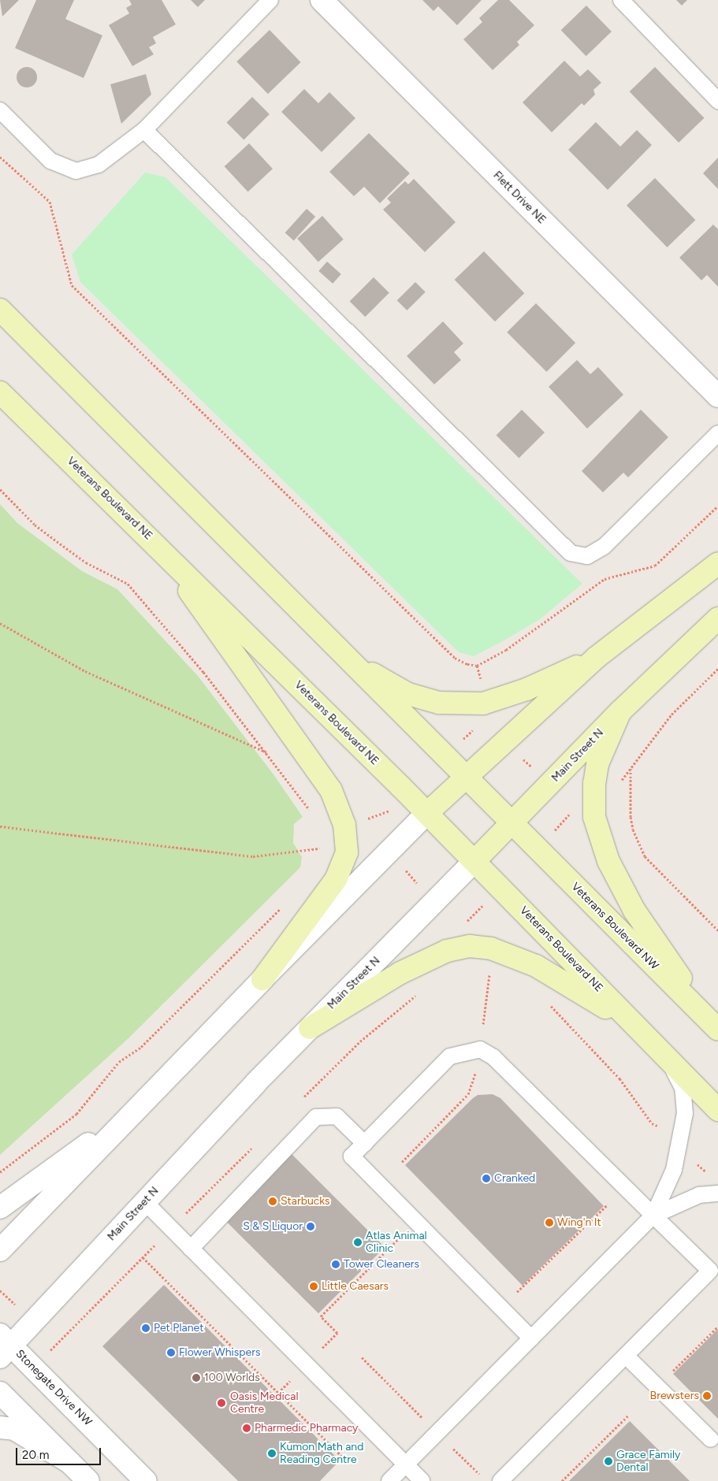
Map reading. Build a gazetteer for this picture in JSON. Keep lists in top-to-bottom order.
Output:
{
  "streets": {
    "main road": ["Veterans Boulevard NE", "Main Street N", "Veterans Boulevard NW"],
    "street": ["Flett Drive NE", "Stonegate Drive NW"]
  },
  "crossings": [
    ["Veterans Boulevard NE", "Main Street N"],
    ["Main Street N", "Veterans Boulevard NW"],
    ["Main Street N", "Stonegate Drive NW"]
  ],
  "places": [
    "Cranked",
    "Starbucks",
    "Wing'n It",
    "S & S Liquor",
    "Atlas Animal Clinic",
    "Tower Cleaners",
    "Little Caesars",
    "Pet Planet",
    "Flower Whispers",
    "100 Worlds",
    "Brewsters",
    "Oasis Medical Centre",
    "Pharmedic Pharmacy",
    "Kumon Math and Reading Centre",
    "Grace Family Dental"
  ],
  "scale_bar": "20 m"
}
